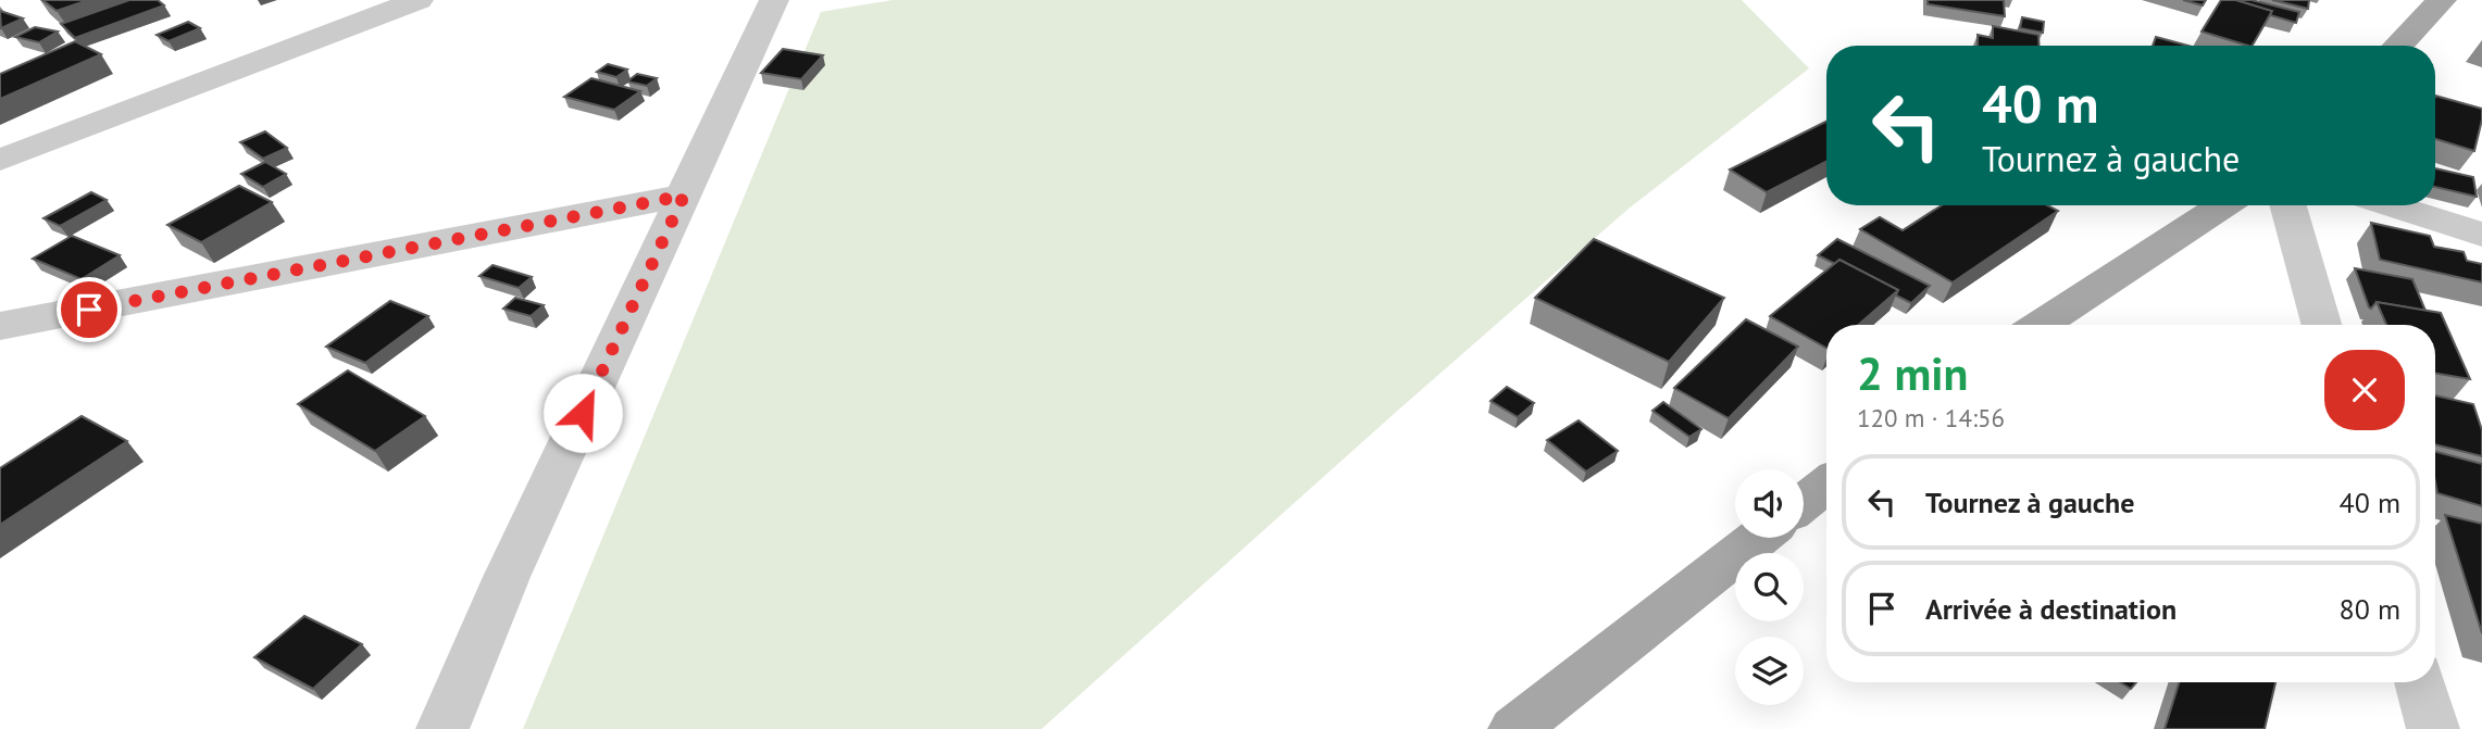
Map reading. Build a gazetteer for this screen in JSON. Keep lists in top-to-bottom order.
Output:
{
  "page": {
    "turn": ["40 m", "Tournez à gauche"],
    "heading": ["2 min", "120 m · 14:56"],
    "list": [
      {
        "name": "Tournez à gauche",
        "value": "40 m"
      },
      {
        "name": "Arrivée à destination",
        "value": "80 m"
      }
    ]
  }
}
